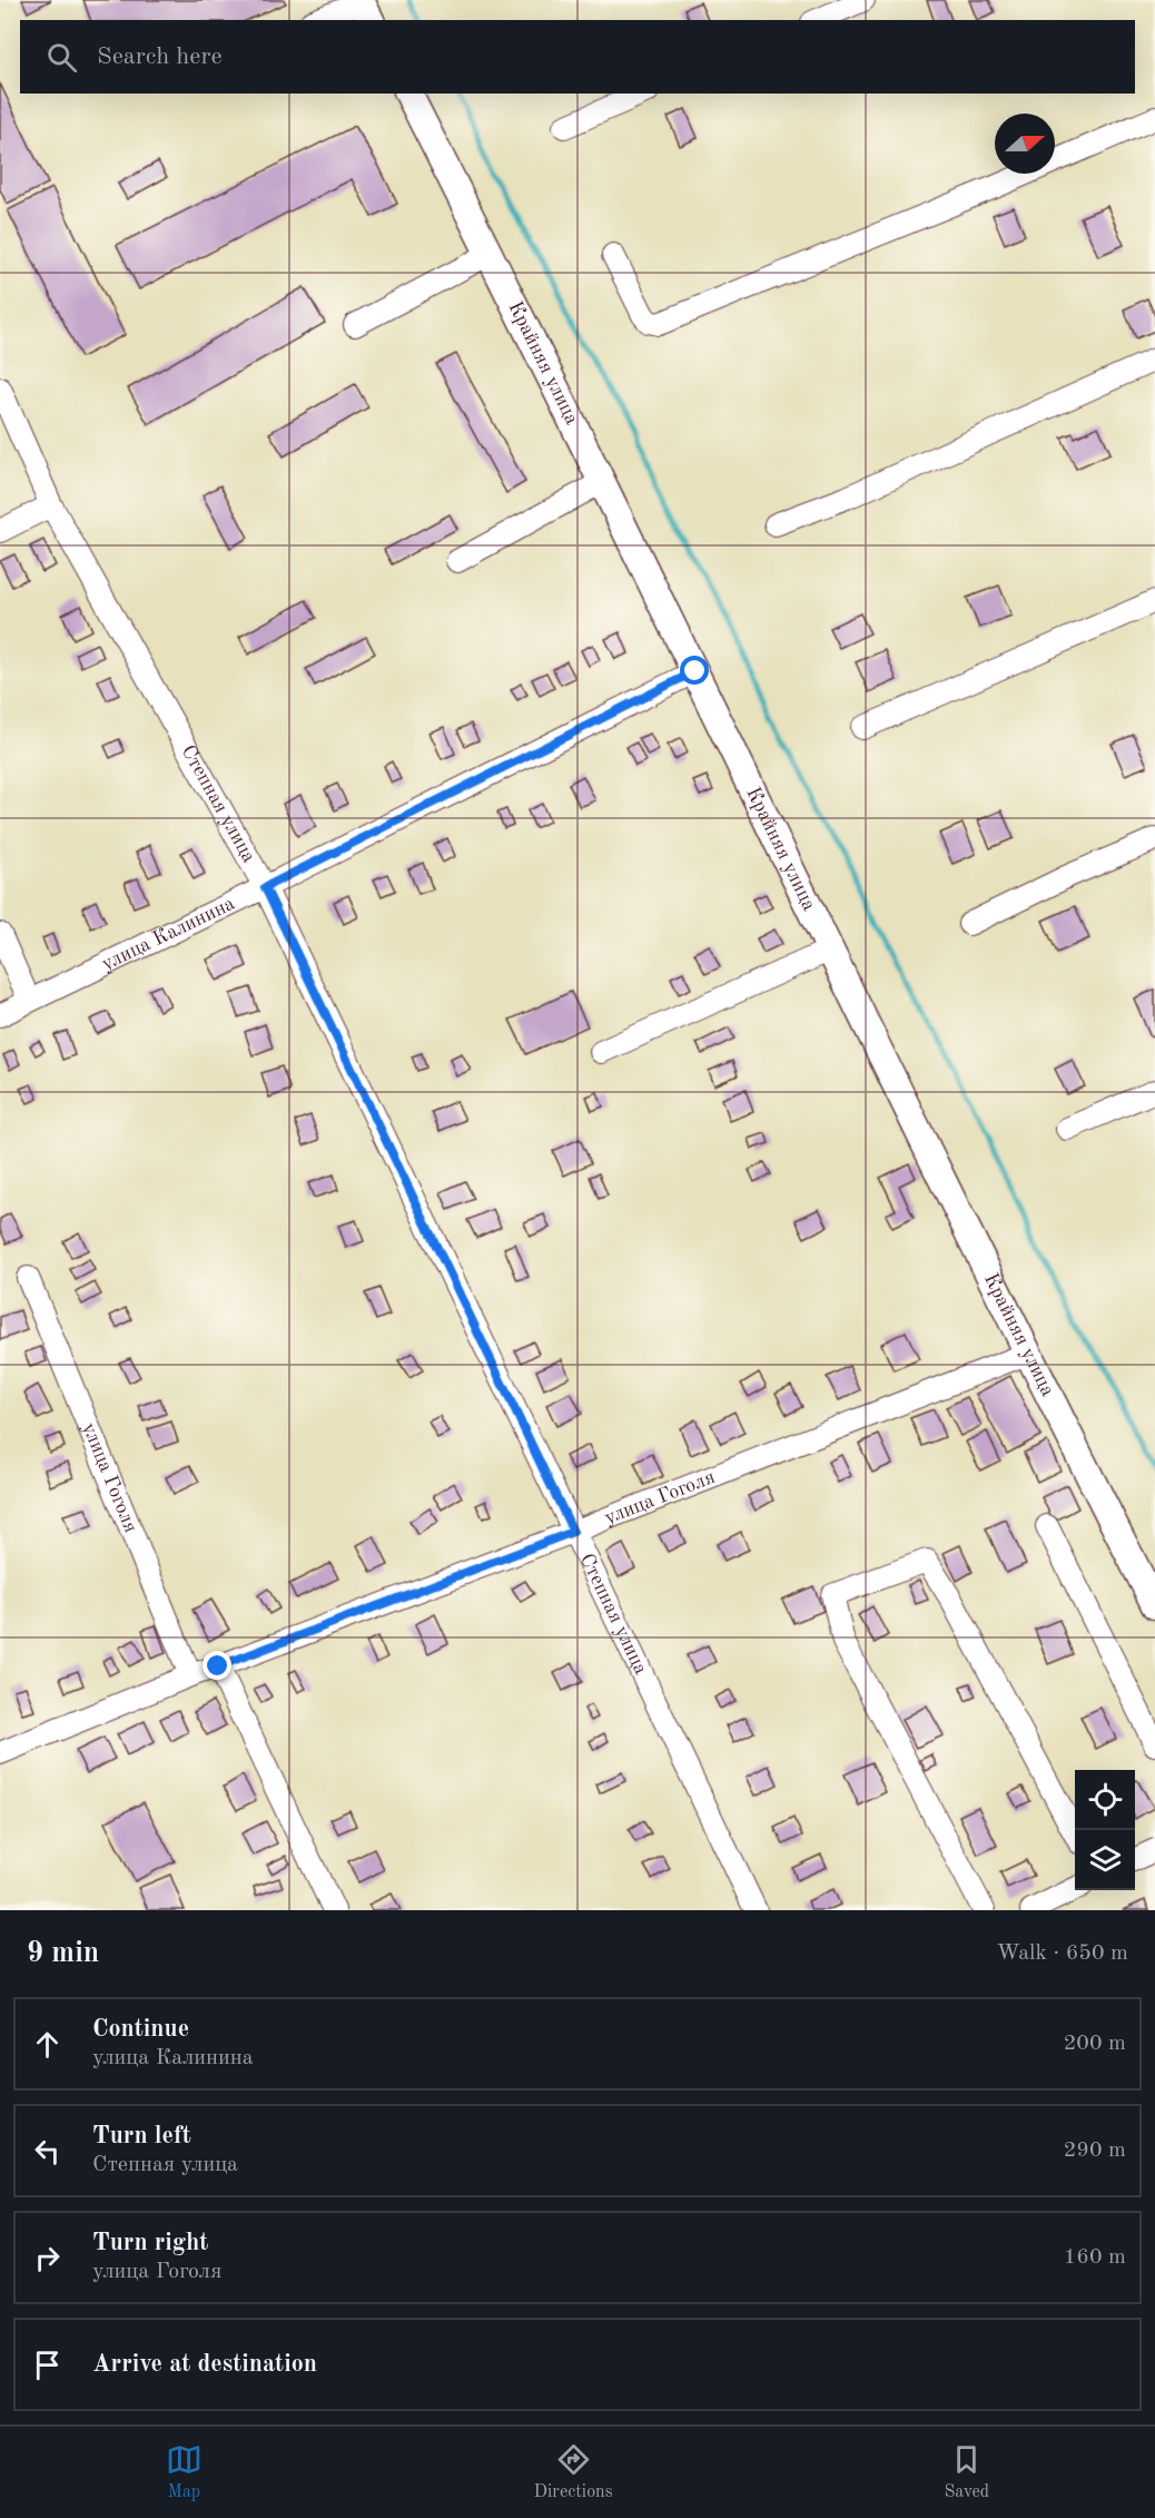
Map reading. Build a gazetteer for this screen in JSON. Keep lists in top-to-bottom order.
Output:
{
  "streets": {
    "main road": ["Крайняя улица"],
    "street": ["Степная улица", "улица Калинина", "улица Гоголя"]
  },
  "crossings": [
    ["Крайняя улица", "улица Калинина"],
    ["Крайняя улица", "улица Гоголя"],
    ["Степная улица", "улица Калинина"],
    ["Степная улица", "улица Гоголя"]
  ],
  "north": "right",
  "page": {
    "search": "Search here",
    "heading": ["9 min", "Walk · 650 m"],
    "list": [
      ["Continue", "улица Калинина", "200 m"],
      ["Turn left", "Степная улица", "290 m"],
      ["Turn right", "улица Гоголя", "160 m"],
      "Arrive at destination"
    ],
    "nav": ["Map", "Directions", "Saved"]
  }
}
